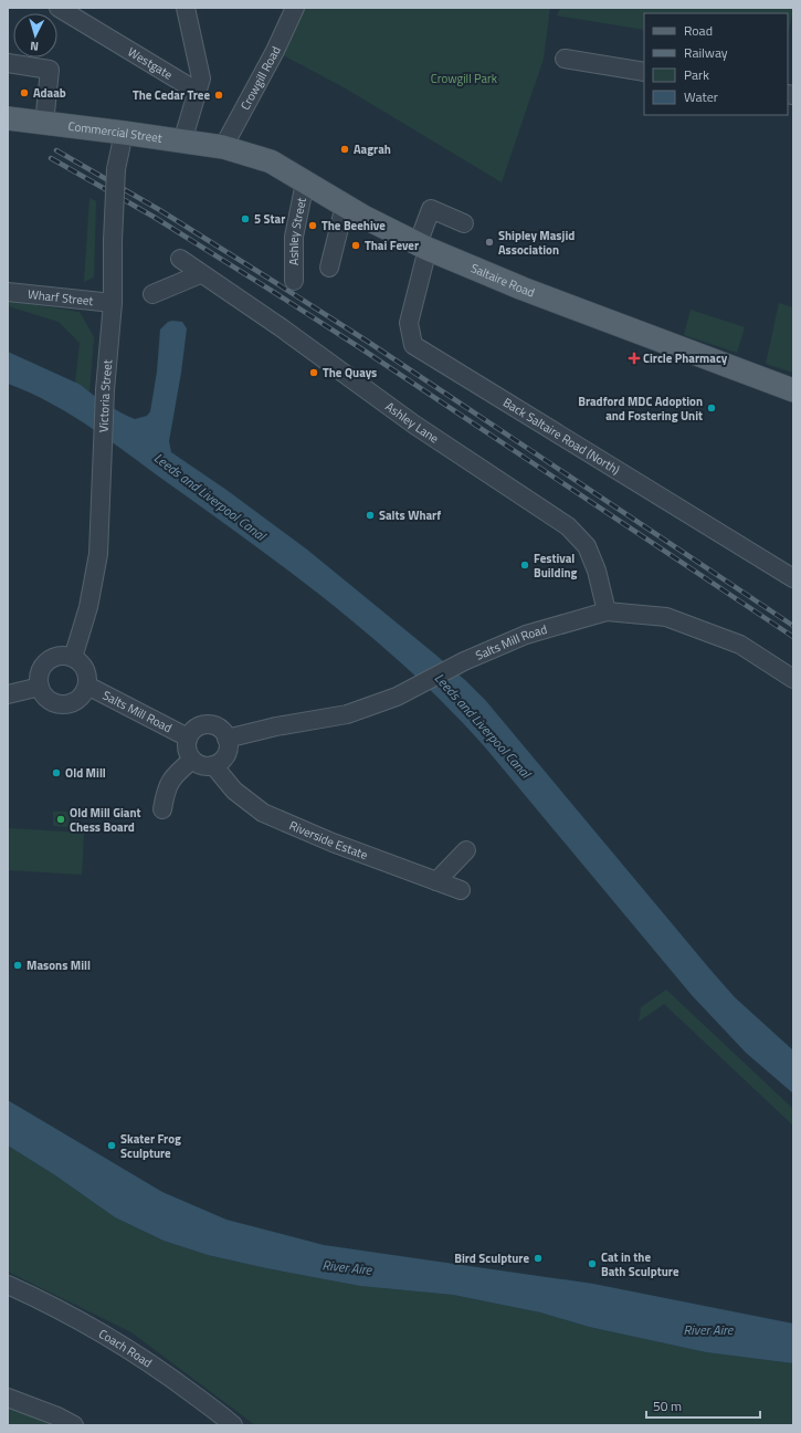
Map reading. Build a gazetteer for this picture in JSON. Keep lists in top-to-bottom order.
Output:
{
  "streets": {
    "main road": ["Commercial Street", "Saltaire Road"],
    "street": [
      "Westgate",
      "Crowgill Road",
      "Ashley Street",
      "Wharf Street",
      "Victoria Street",
      "Ashley Lane",
      "Back Saltaire Road (North)",
      "Salts Mill Road",
      "Riverside Estate",
      "Coach Road"
    ]
  },
  "crossings": [
    ["Crowgill Road", "Commercial Street"],
    ["Crowgill Road", "Saltaire Road"],
    ["Commercial Street", "Saltaire Road"],
    ["Commercial Street", "Victoria Street"],
    ["Ashley Street", "Saltaire Road"],
    ["Saltaire Road", "Back Saltaire Road (North)"],
    ["Wharf Street", "Victoria Street"],
    ["Victoria Street", "Salts Mill Road"],
    ["Ashley Lane", "Salts Mill Road"],
    ["Salts Mill Road", "Riverside Estate"]
  ],
  "water": ["Leeds and Liverpool Canal", "River Aire"],
  "parks": ["Crowgill Park"],
  "places": {
    "other": [
      "Adaab",
      "The Cedar Tree",
      "Aagrah",
      "5 Star",
      "The Beehive",
      "Shipley Masjid Association",
      "Thai Fever",
      "The Quays",
      "Bradford MDC Adoption and Fostering Unit",
      "Salts Wharf",
      "Festival Building",
      "Old Mill",
      "Old Mill Giant Chess Board",
      "Masons Mill",
      "Skater Frog Sculpture",
      "Bird Sculpture",
      "Cat in the Bath Sculpture"
    ],
    "health": ["Circle Pharmacy"]
  },
  "legend": [
    "Road",
    "Railway",
    "Park",
    "Water"
  ],
  "scale_bar": "50 m",
  "north": "bottom"
}
